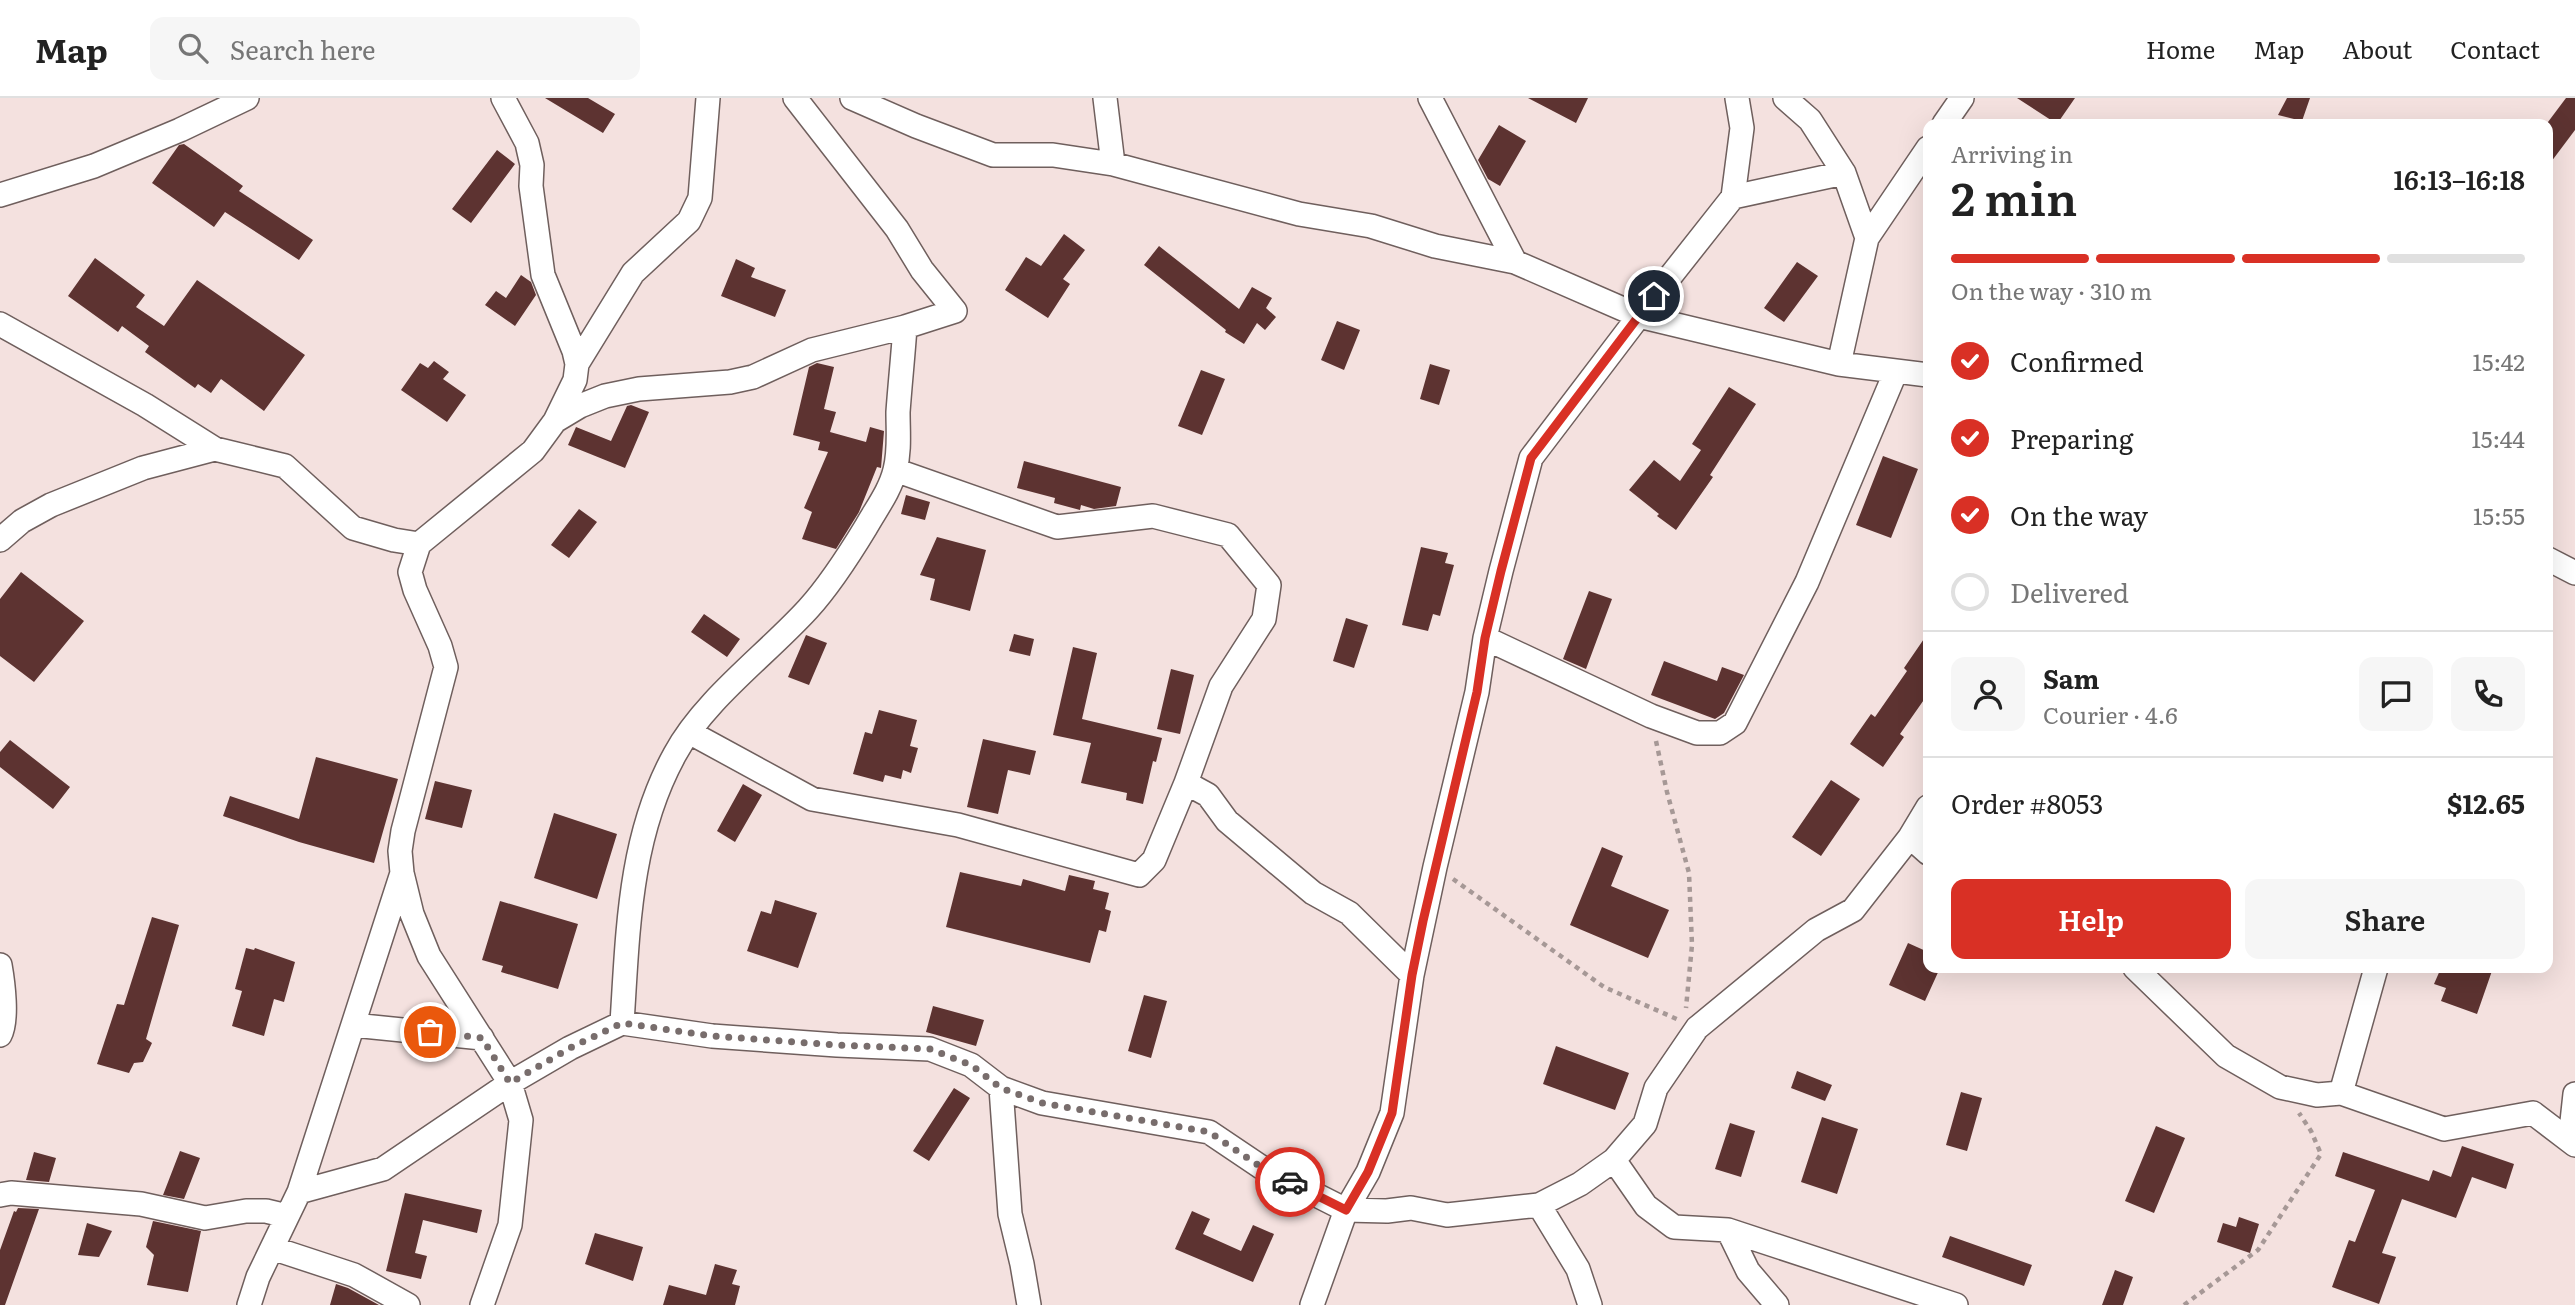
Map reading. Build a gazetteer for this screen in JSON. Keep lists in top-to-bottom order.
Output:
{
  "page": {
    "header": "Map",
    "search": "Search here",
    "nav": [
      "Home",
      "Map",
      "About",
      "Contact"
    ],
    "heading": ["2 min", "Arriving in", "16:13–16:18"],
    "panel": [
      "Sam",
      "Courier · 4.6",
      "Order #8053",
      "$12.65"
    ],
    "bar": "On the way · 310 m",
    "list": [
      ["Confirmed", "15:42"],
      ["Preparing", "15:44"],
      ["On the way", "15:55"],
      "Delivered"
    ],
    "buttons": ["Help", "Share"]
  }
}
